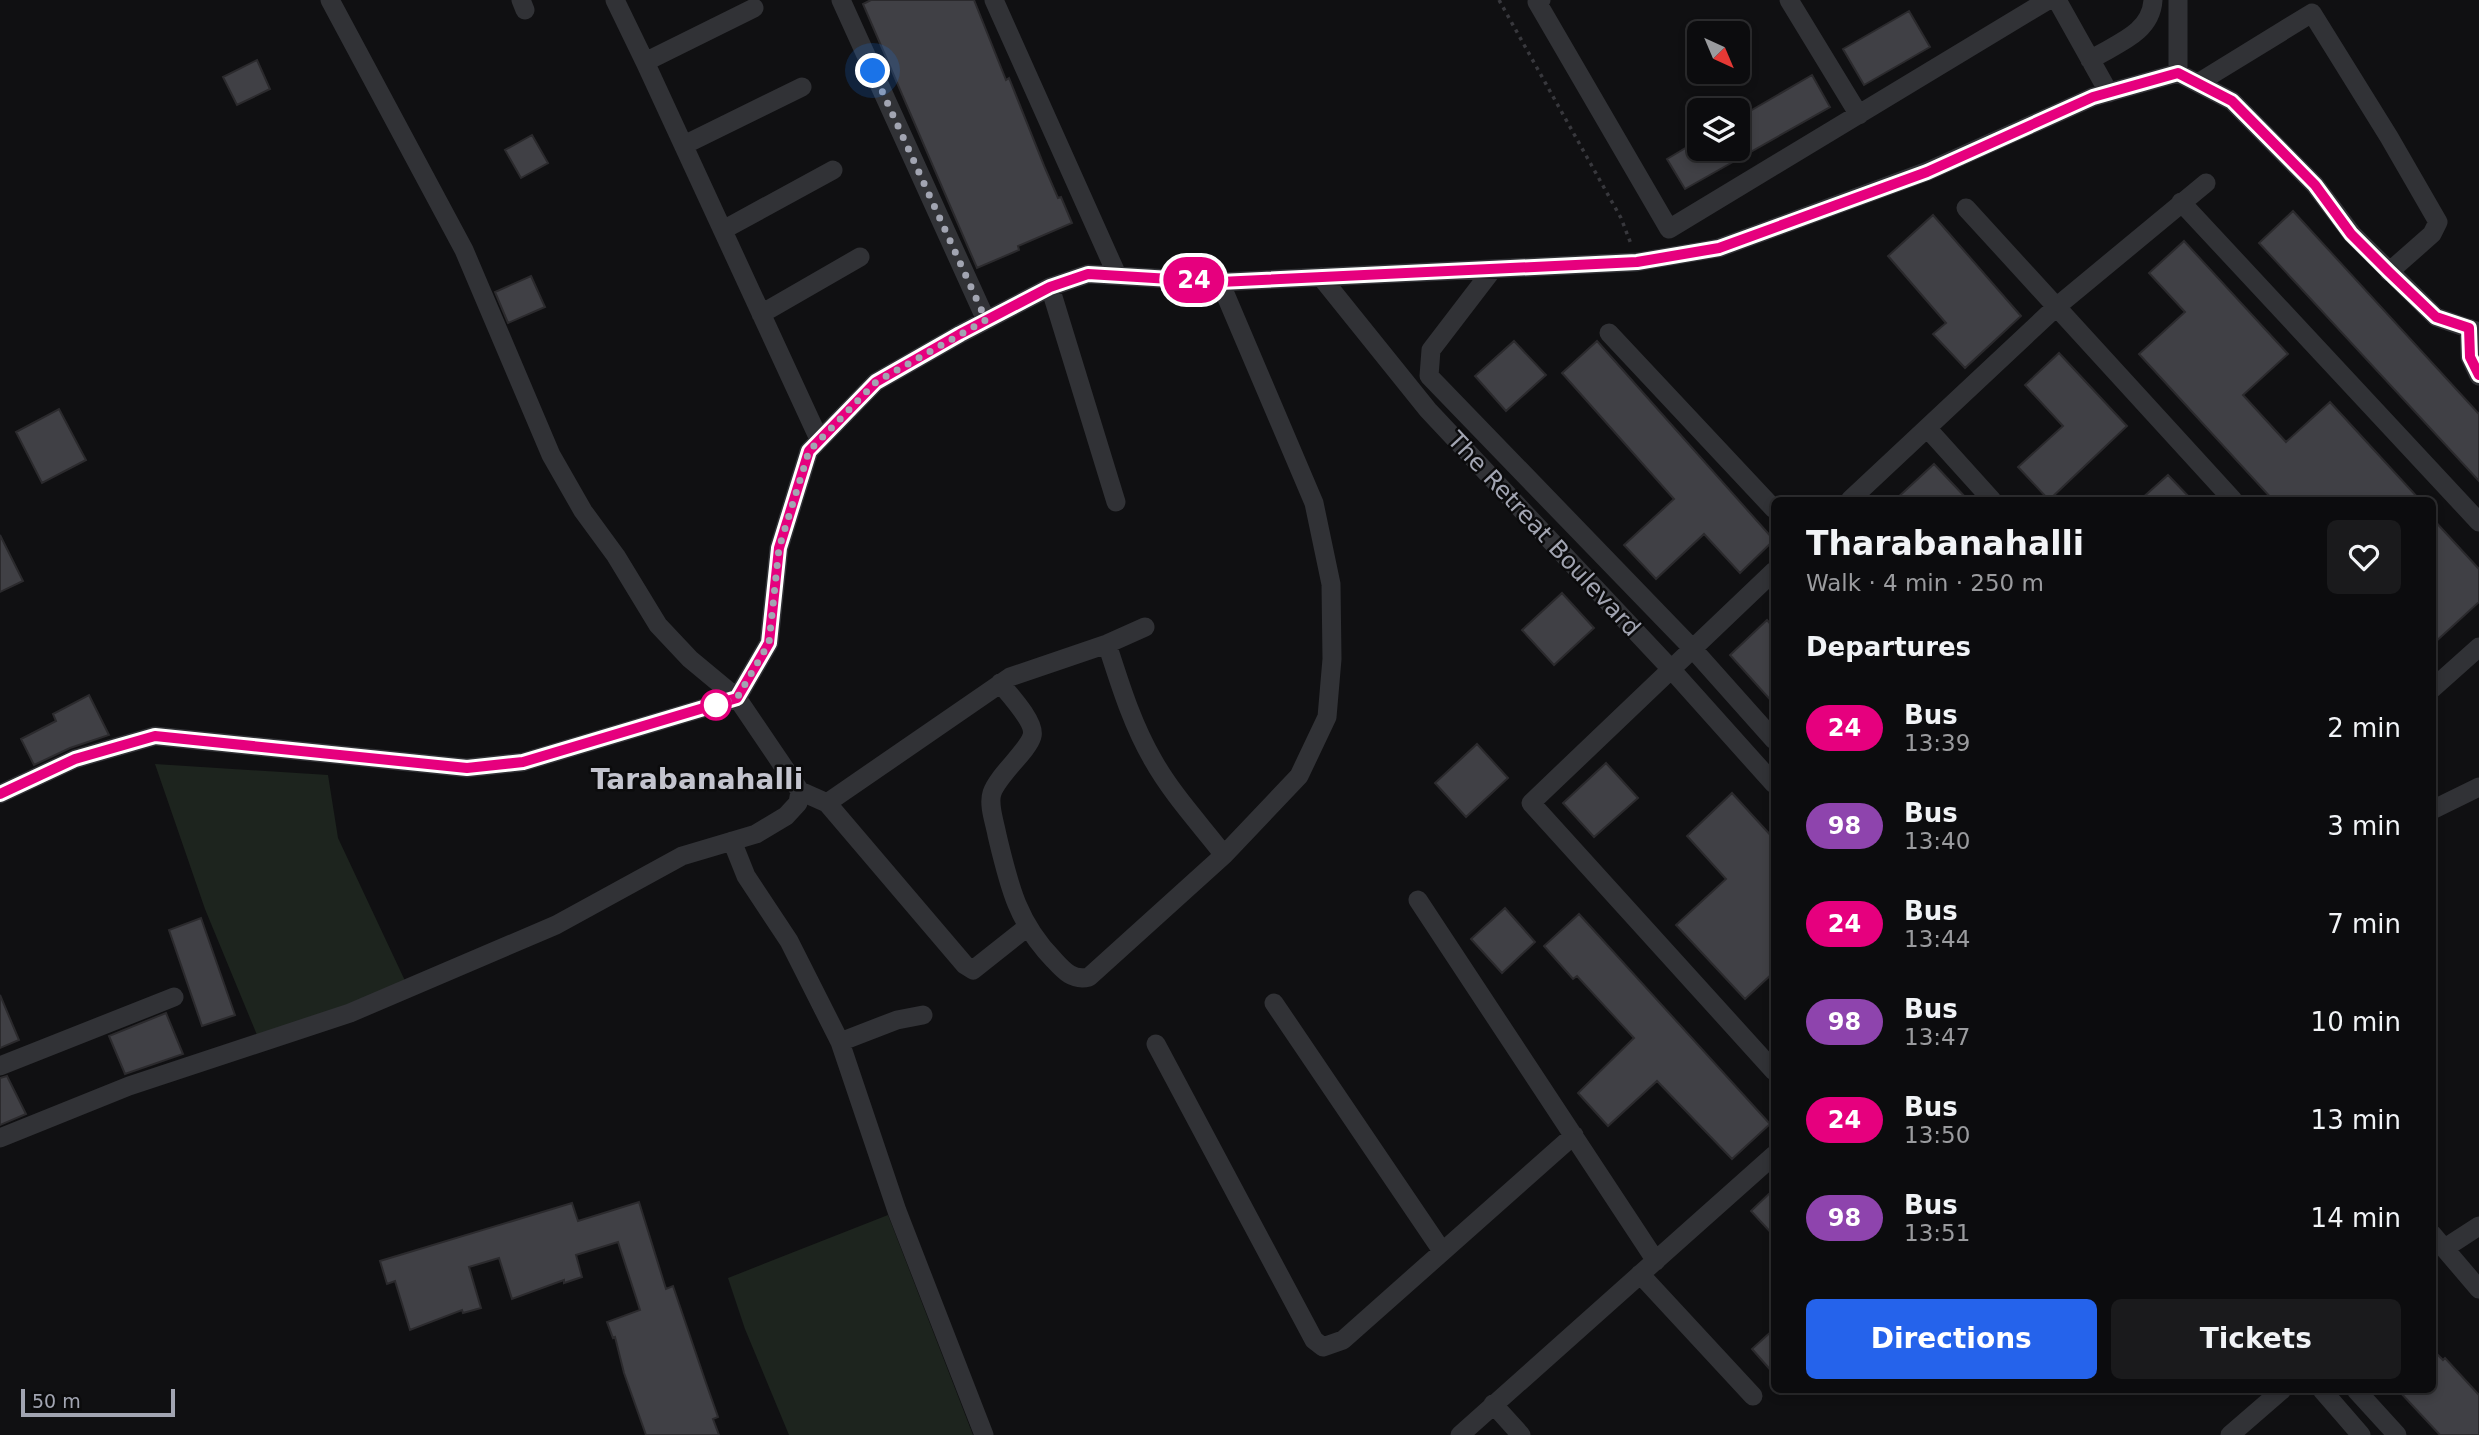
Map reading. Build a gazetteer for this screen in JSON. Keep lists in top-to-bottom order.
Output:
{
  "streets": {
    "street": ["The Retreat Boulevard"]
  },
  "districts": ["Tarabanahalli"],
  "lines": ["bus line 24"],
  "scale_bar": "50 m",
  "north": "bottom right",
  "page": {
    "on_map": "24",
    "heading": [
      ["Tharabanahalli", "Walk · 4 min · 250 m"],
      "Departures"
    ],
    "list": [
      {
        "mark": "24",
        "name": "Bus",
        "note": "13:39",
        "value": "2 min"
      },
      {
        "mark": "98",
        "name": "Bus",
        "note": "13:40",
        "value": "3 min"
      },
      {
        "mark": "24",
        "name": "Bus",
        "note": "13:44",
        "value": "7 min"
      },
      {
        "mark": "98",
        "name": "Bus",
        "note": "13:47",
        "value": "10 min"
      },
      {
        "mark": "24",
        "name": "Bus",
        "note": "13:50",
        "value": "13 min"
      },
      {
        "mark": "98",
        "name": "Bus",
        "note": "13:51",
        "value": "14 min"
      }
    ],
    "buttons": ["Directions", "Tickets"],
    "scale": "50 m"
  }
}
